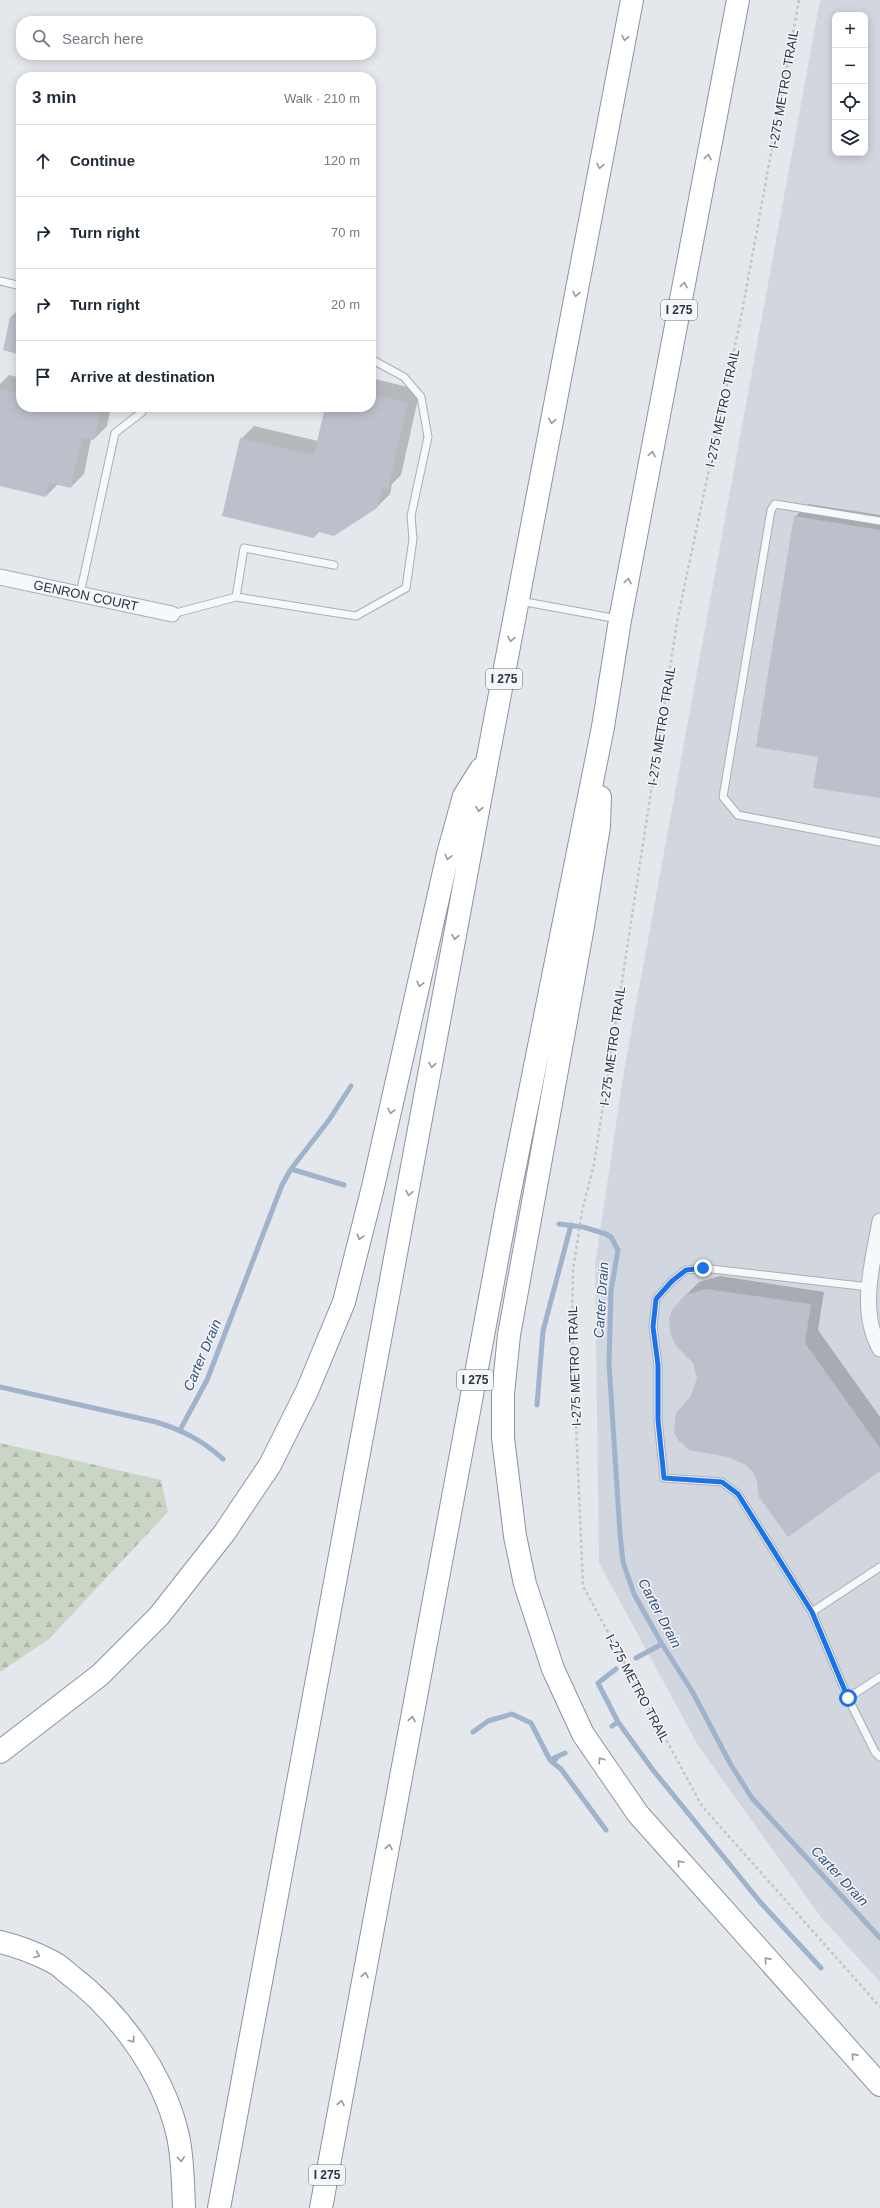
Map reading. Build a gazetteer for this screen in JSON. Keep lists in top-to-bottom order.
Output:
{
  "streets": {
    "highway": ["I 275"],
    "street": ["GENRON COURT"],
    "path": ["I-275 METRO TRAIL"]
  },
  "water": ["Carter Drain"],
  "page": {
    "map_buttons": ["+", "−"],
    "search": "Search here",
    "heading": ["3 min", "Walk · 210 m"],
    "list": [
      ["Continue", "120 m"],
      ["Turn right", "70 m"],
      ["Turn right", "20 m"],
      "Arrive at destination"
    ]
  }
}
